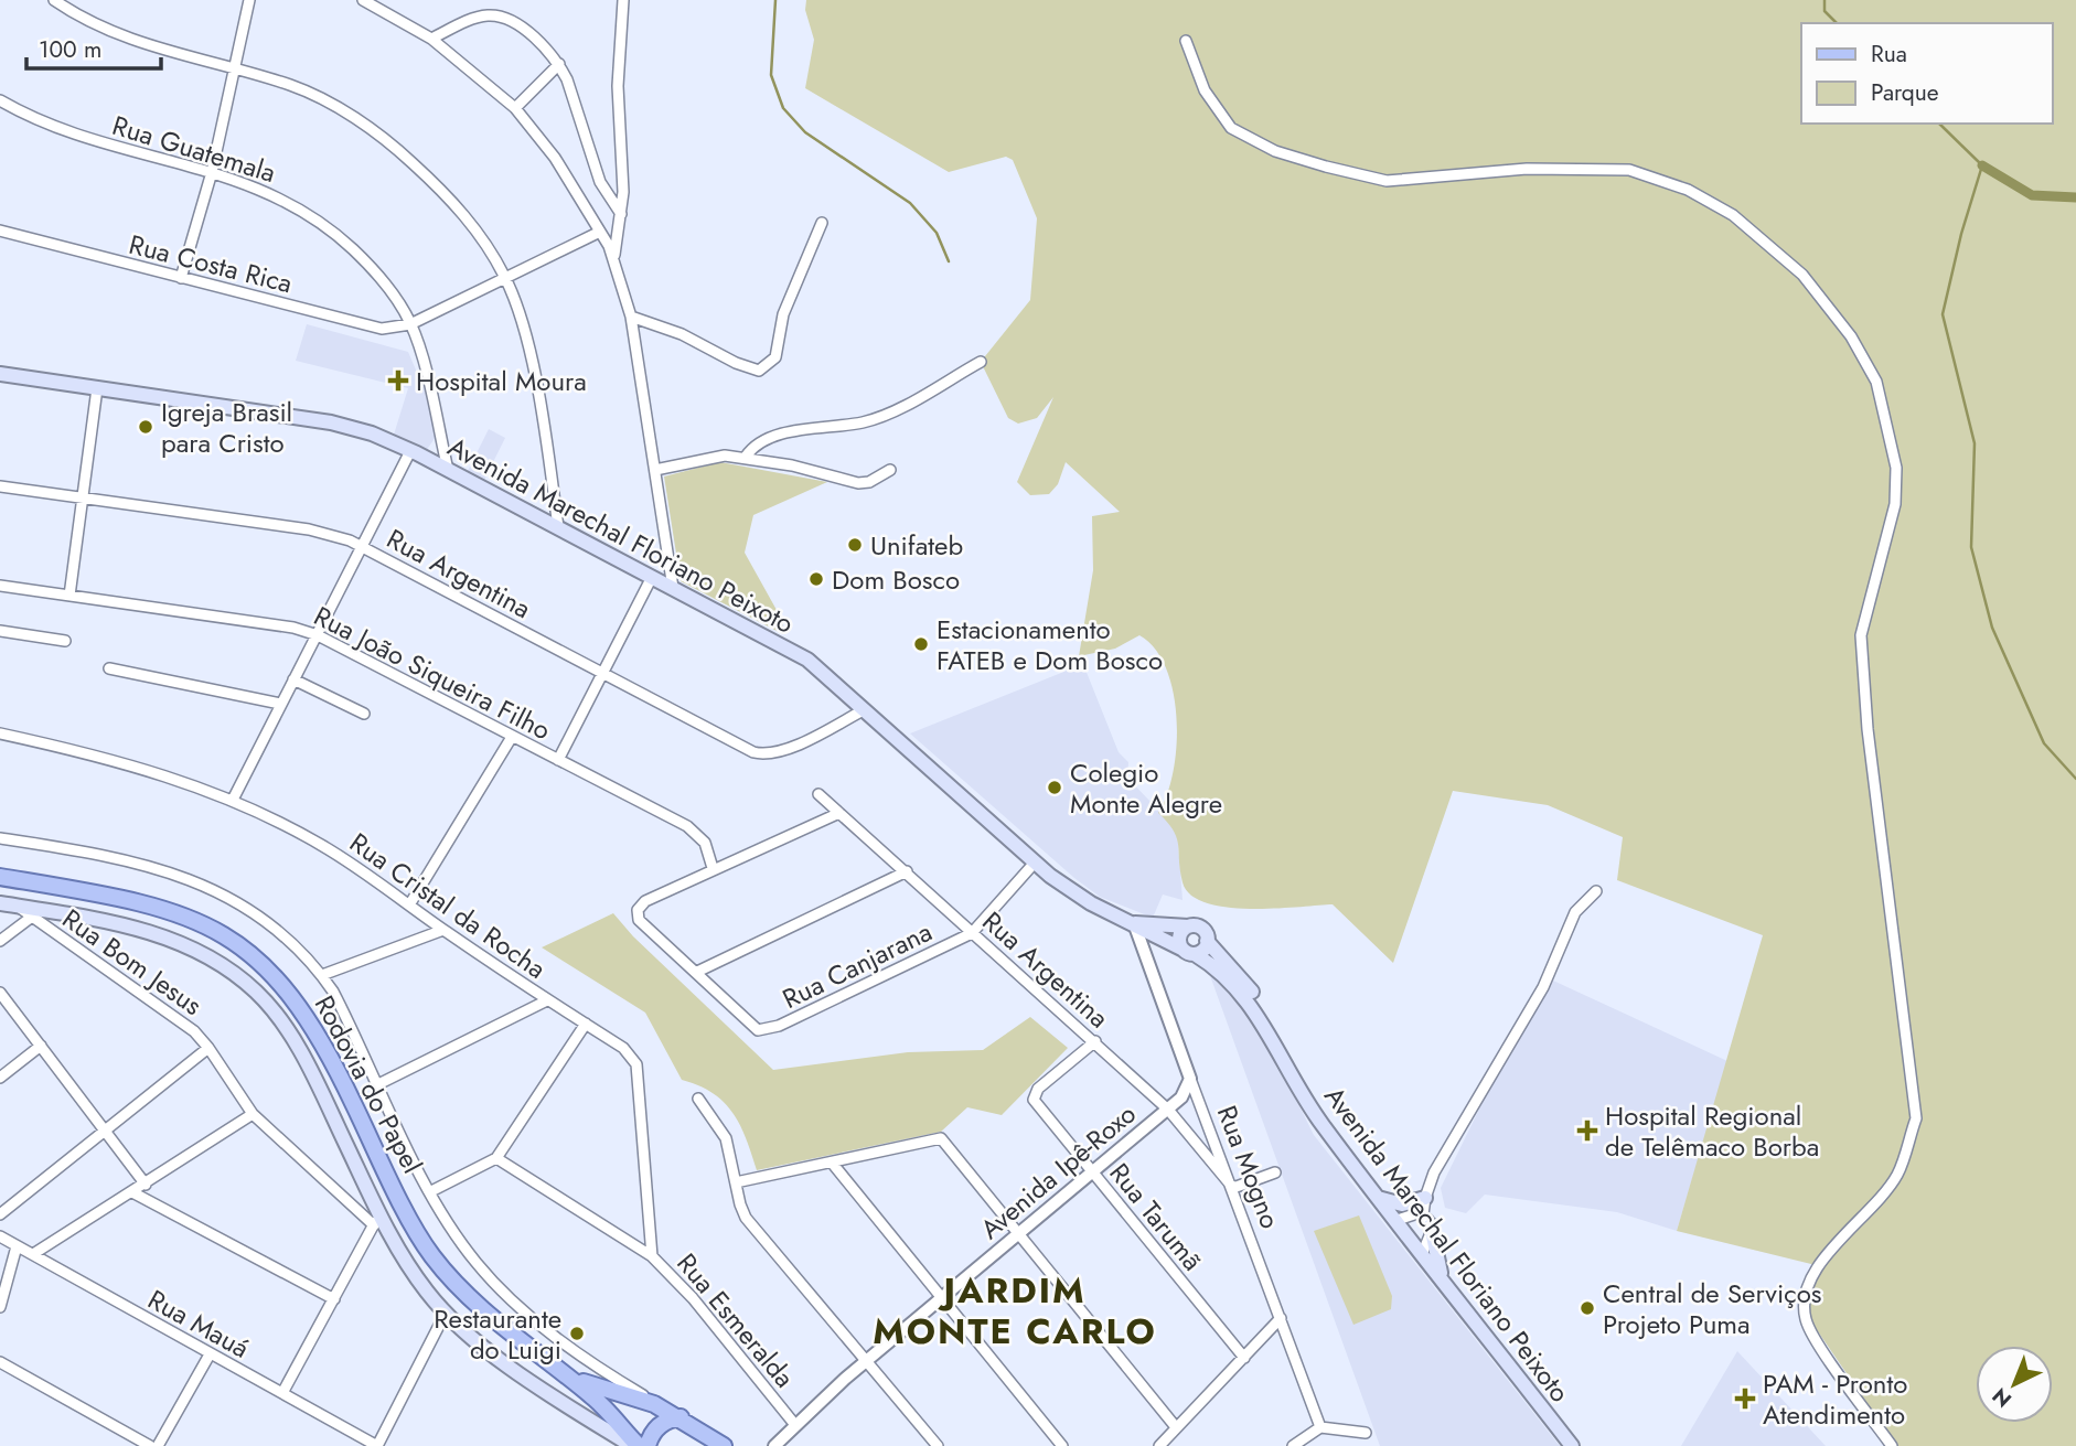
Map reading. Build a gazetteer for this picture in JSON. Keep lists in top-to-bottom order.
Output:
{
  "streets": {
    "main road": ["Avenida Marechal Floriano Peixoto", "Rodovia do Papel"],
    "street": [
      "Rua Guatemala",
      "Rua Costa Rica",
      "Rua Argentina",
      "Rua João Siqueira Filho",
      "Rua Cristal da Rocha",
      "Rua Bom Jesus",
      "Rua Canjarana",
      "Rua Mogno",
      "Avenida Ipê-Roxo",
      "Rua Tarumã",
      "Rua Esmeralda",
      "Rua Mauá"
    ]
  },
  "crossings": [
    ["Rua Guatemala", "Rua Costa Rica"],
    ["Rua Guatemala", "Avenida Marechal Floriano Peixoto"],
    ["Avenida Marechal Floriano Peixoto", "Rua Argentina"],
    ["Avenida Marechal Floriano Peixoto", "Rua Canjarana"],
    ["Avenida Marechal Floriano Peixoto", "Rua Mogno"],
    ["Rua Argentina", "Rua Canjarana"],
    ["Rua Argentina", "Rua Mogno"],
    ["Rua Argentina", "Avenida Ipê-Roxo"],
    ["Rua Argentina", "Rua Tarumã"],
    ["Rua Cristal da Rocha", "Rua Esmeralda"],
    ["Rua Mogno", "Avenida Ipê-Roxo"],
    ["Avenida Ipê-Roxo", "Rua Tarumã"],
    ["Avenida Ipê-Roxo", "Rua Esmeralda"]
  ],
  "districts": ["JARDIM MONTE CARLO"],
  "places": {
    "health": ["Hospital Moura", "Hospital Regional de Telêmaco Borba", "PAM - Pronto Atendimento"],
    "other": [
      "Igreja Brasil para Cristo",
      "Unifateb",
      "Dom Bosco",
      "Estacionamento FATEB e Dom Bosco",
      "Colegio Monte Alegre",
      "Central de Serviços Projeto Puma",
      "Restaurante do Luigi"
    ]
  },
  "legend": ["Rua", "Parque"],
  "scale_bar": "100 m",
  "north": "bottom left"
}
